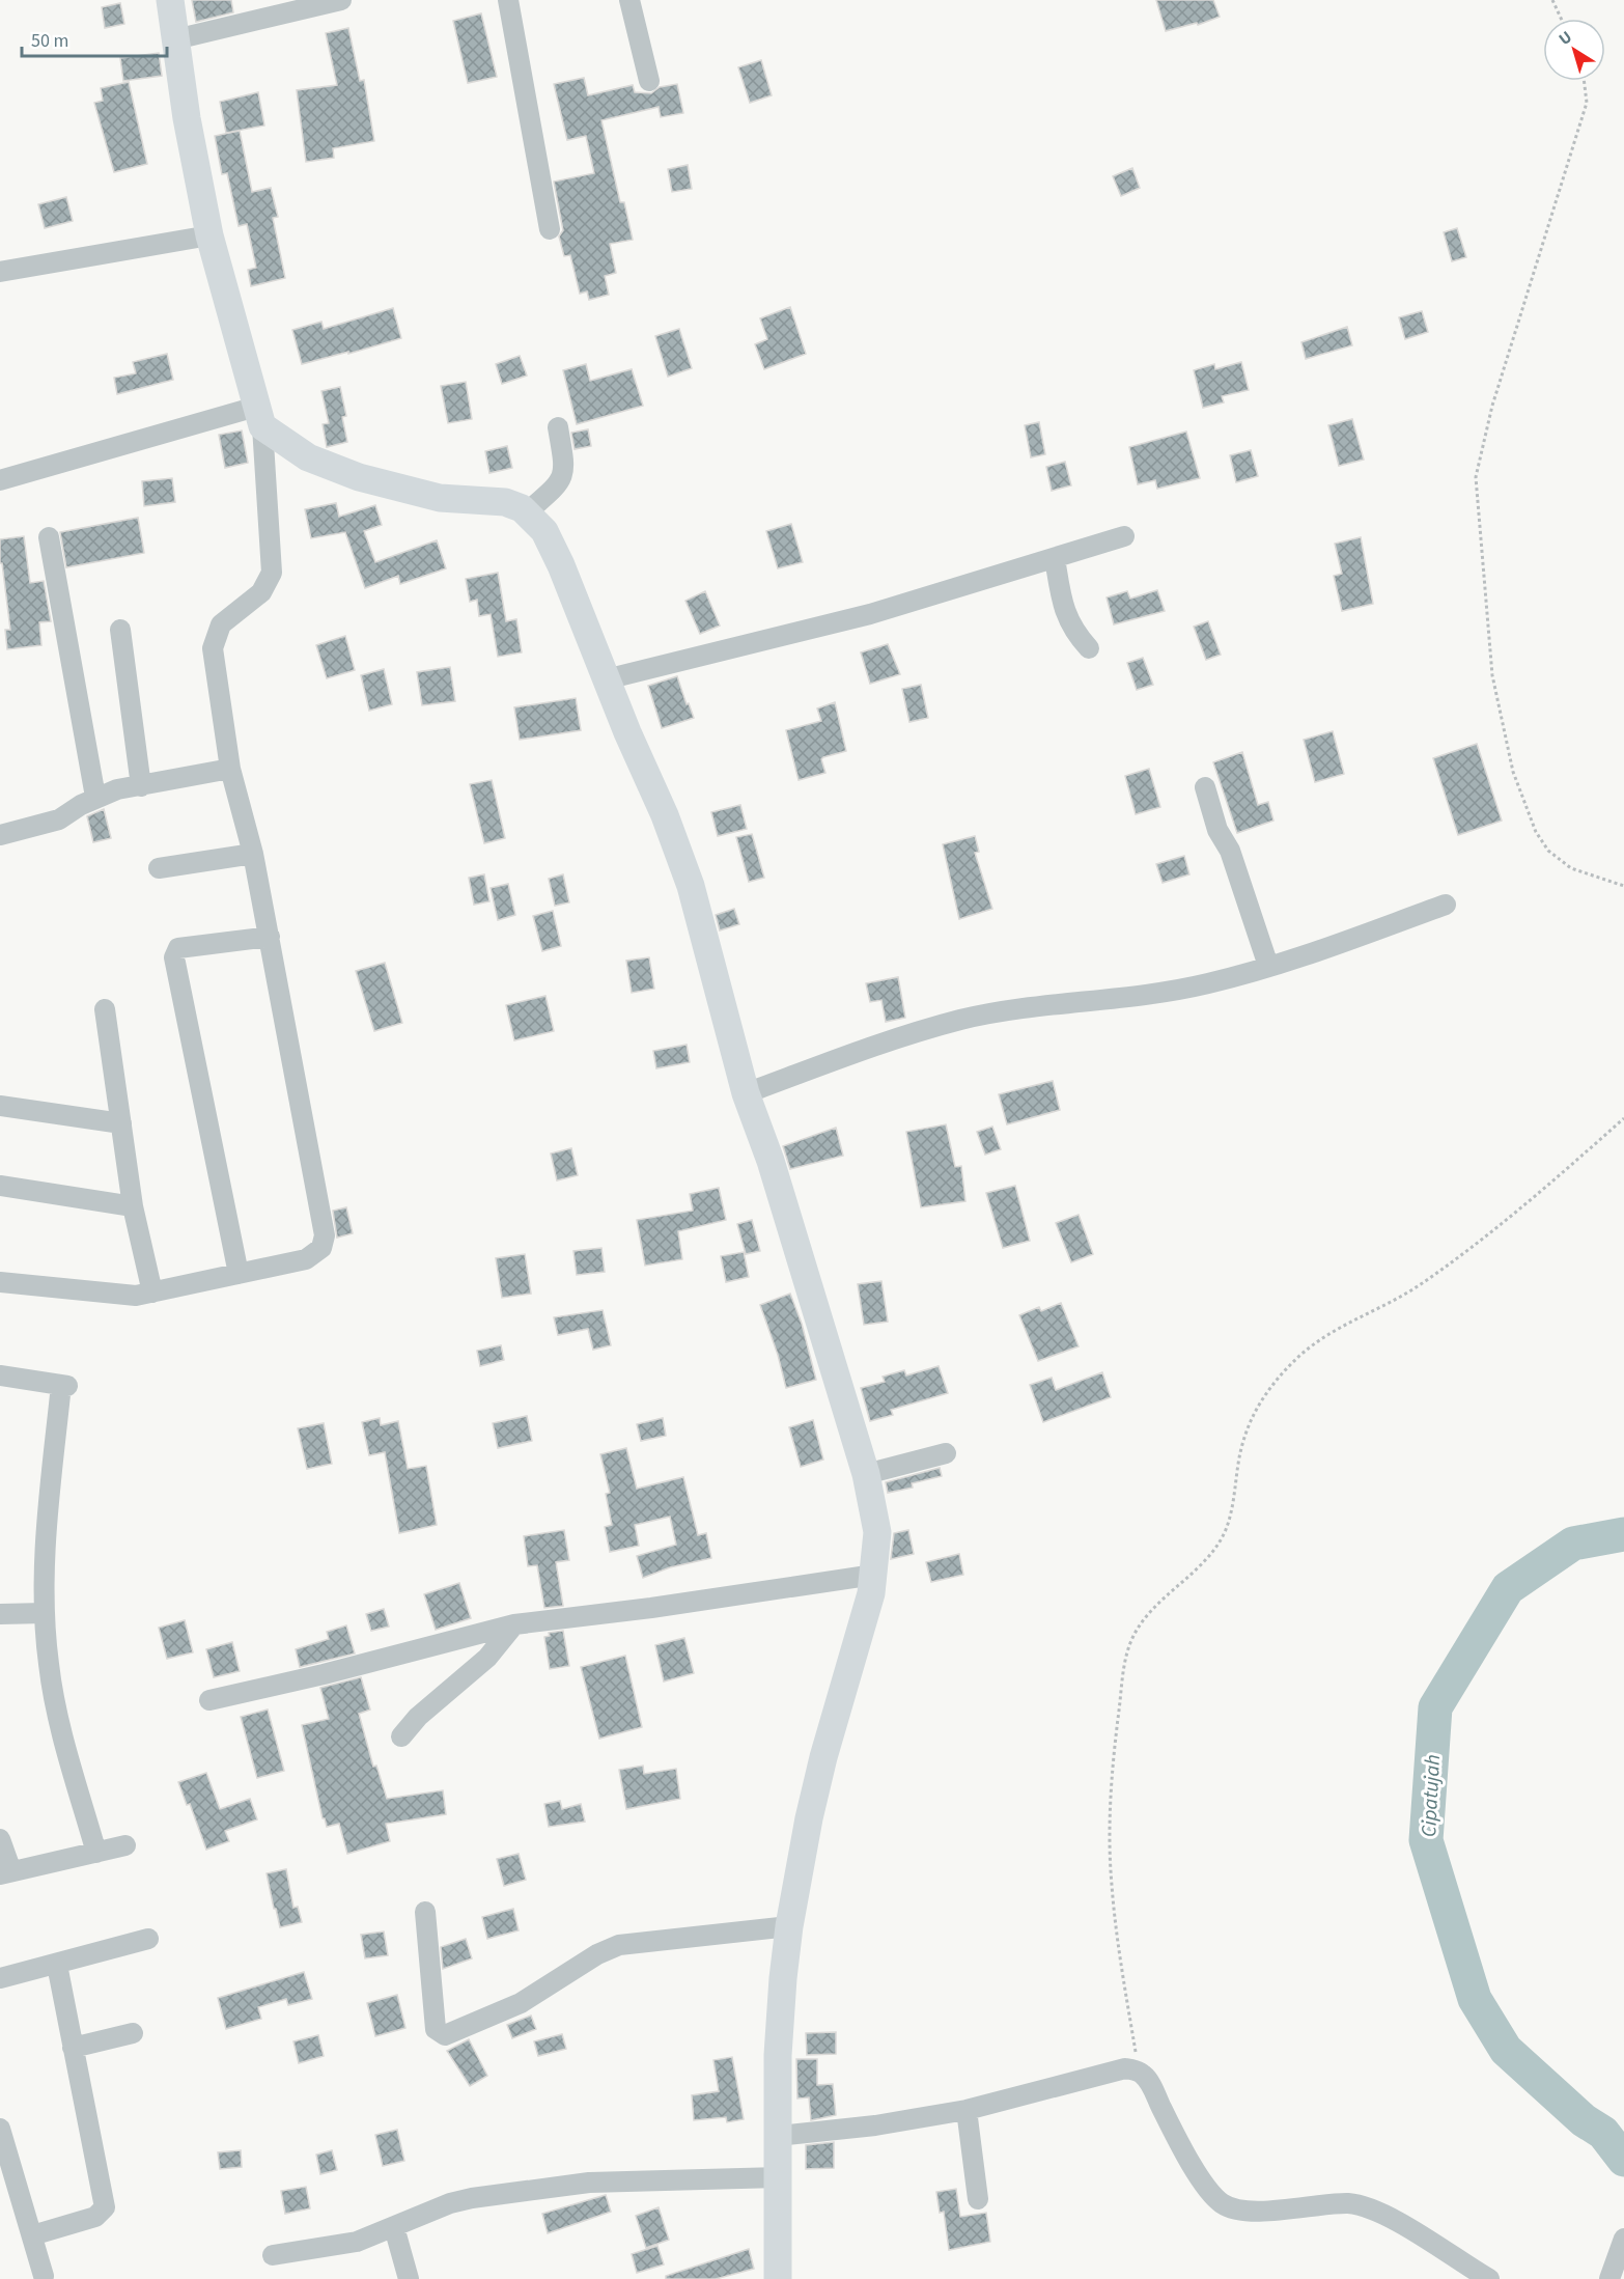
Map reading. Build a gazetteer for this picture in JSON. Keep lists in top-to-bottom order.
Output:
{
  "water": ["Cipatujah"],
  "scale_bar": "50 m",
  "north": "top left"
}
